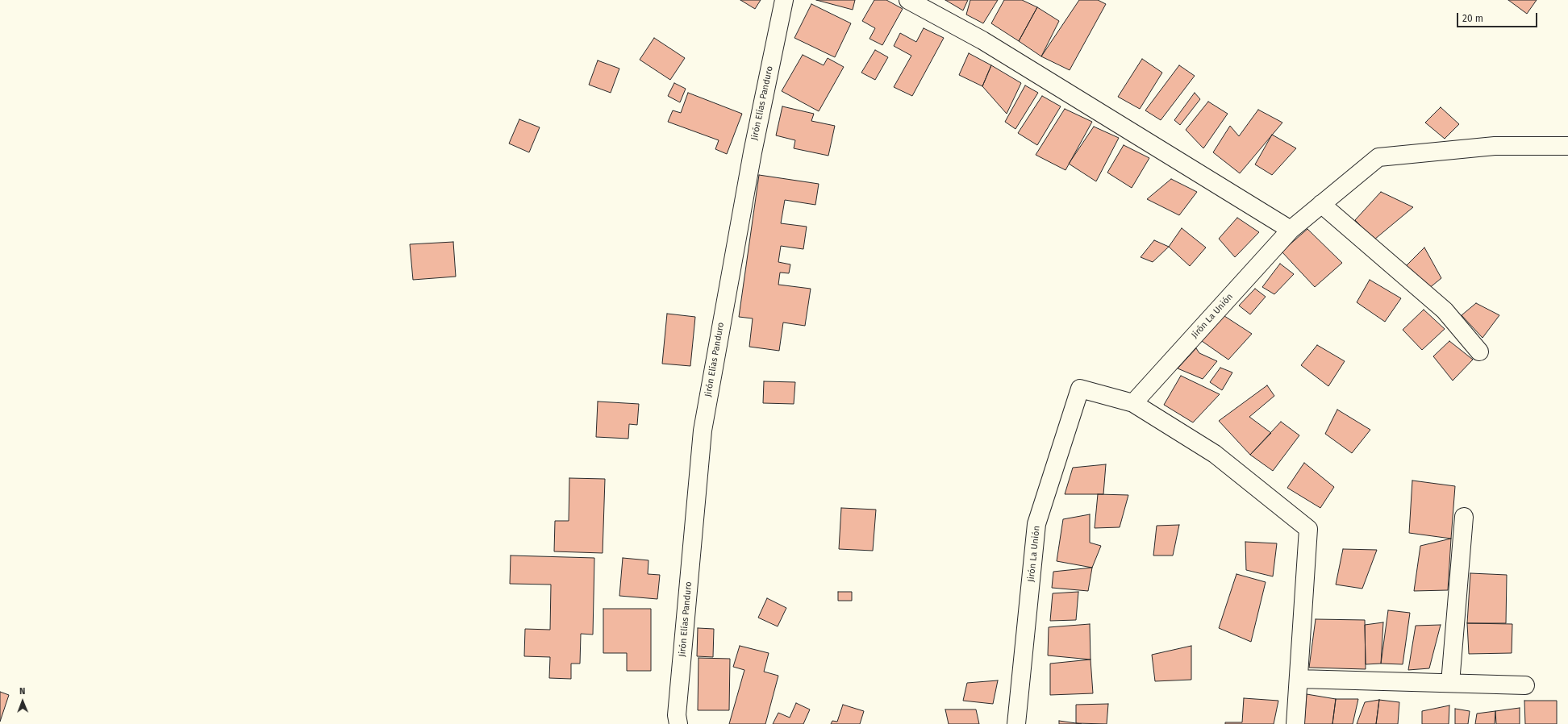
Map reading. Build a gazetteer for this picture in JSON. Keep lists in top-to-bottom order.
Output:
{
  "streets": {
    "street": ["Jirón Elías Panduro", "Jirón La Unión"]
  },
  "scale_bar": "20 m",
  "north": "top"
}
